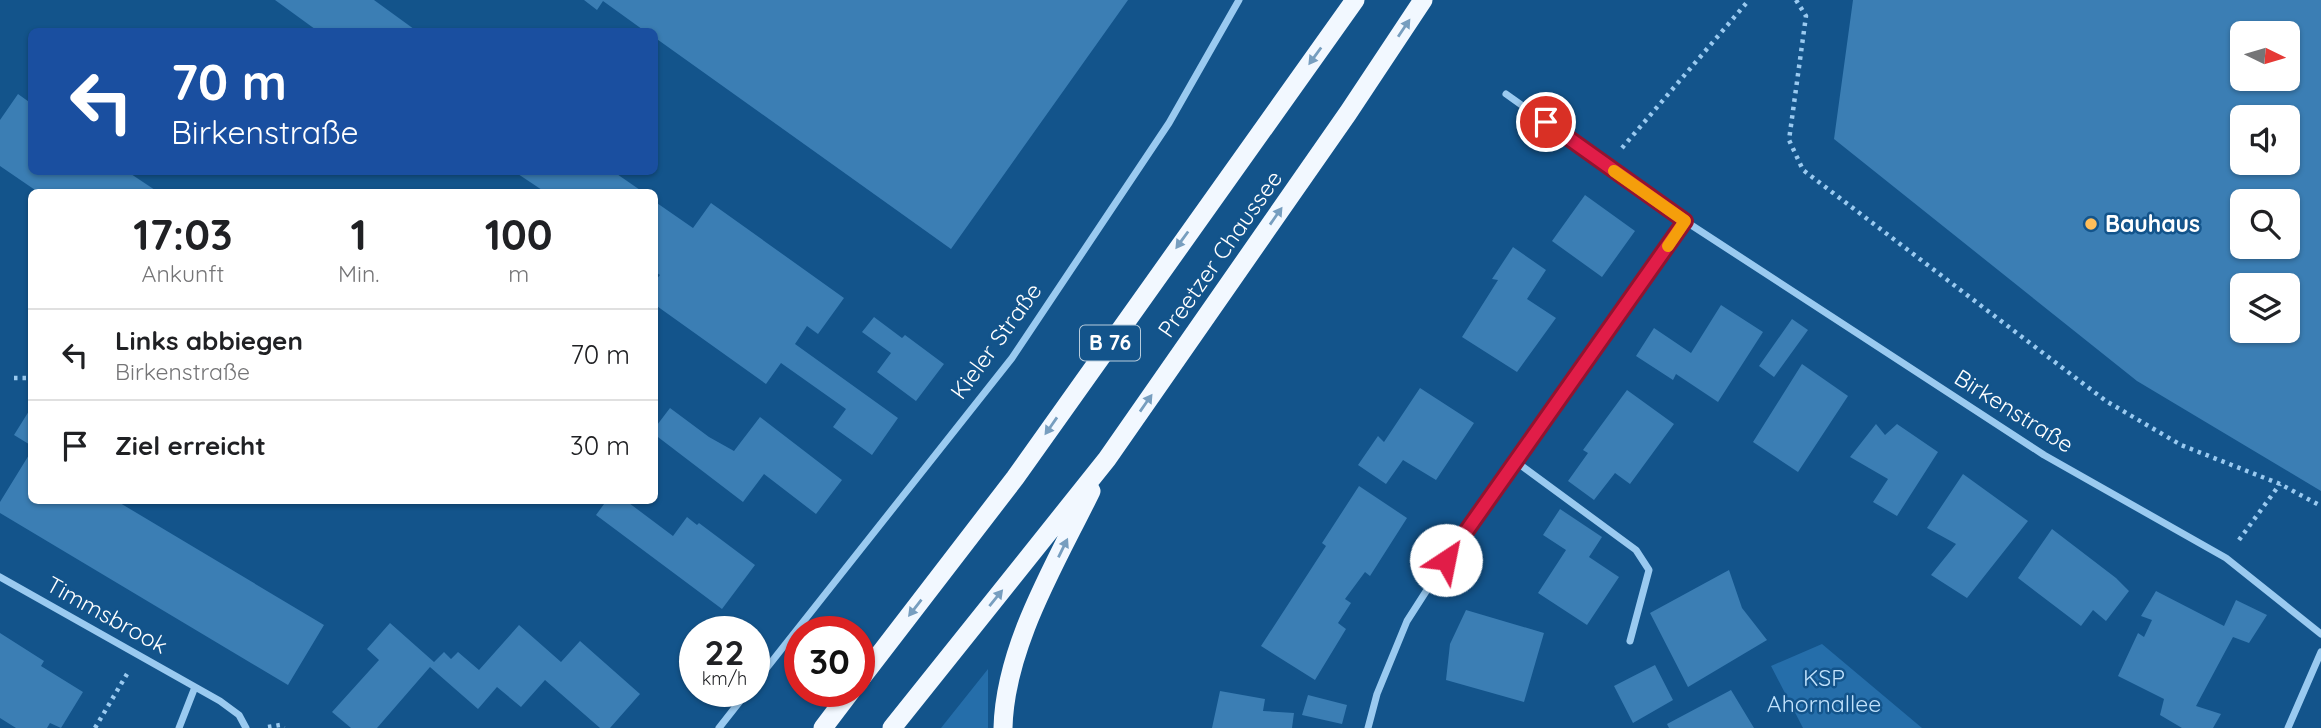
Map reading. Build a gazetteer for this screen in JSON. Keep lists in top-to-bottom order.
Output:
{
  "streets": {
    "highway": ["Preetzer Chaussee", "B 76"],
    "street": ["Kieler Straße", "Birkenstraße", "Timmsbrook"]
  },
  "crossings": [
    ["Preetzer Chaussee", "B 76"]
  ],
  "parks": ["KSP Ahornallee"],
  "places": ["Bauhaus"],
  "north": "right",
  "page": {
    "turn": ["70 m", "Birkenstraße"],
    "eta": [
      "17:03",
      "Ankunft",
      "1",
      "Min.",
      "100",
      "m"
    ],
    "list": [
      {
        "name": "Links abbiegen",
        "note": "Birkenstraße",
        "value": "70 m"
      },
      {
        "name": "Ziel erreicht",
        "value": "30 m"
      }
    ],
    "speed": "22 km/h",
    "limit": "30"
  }
}
